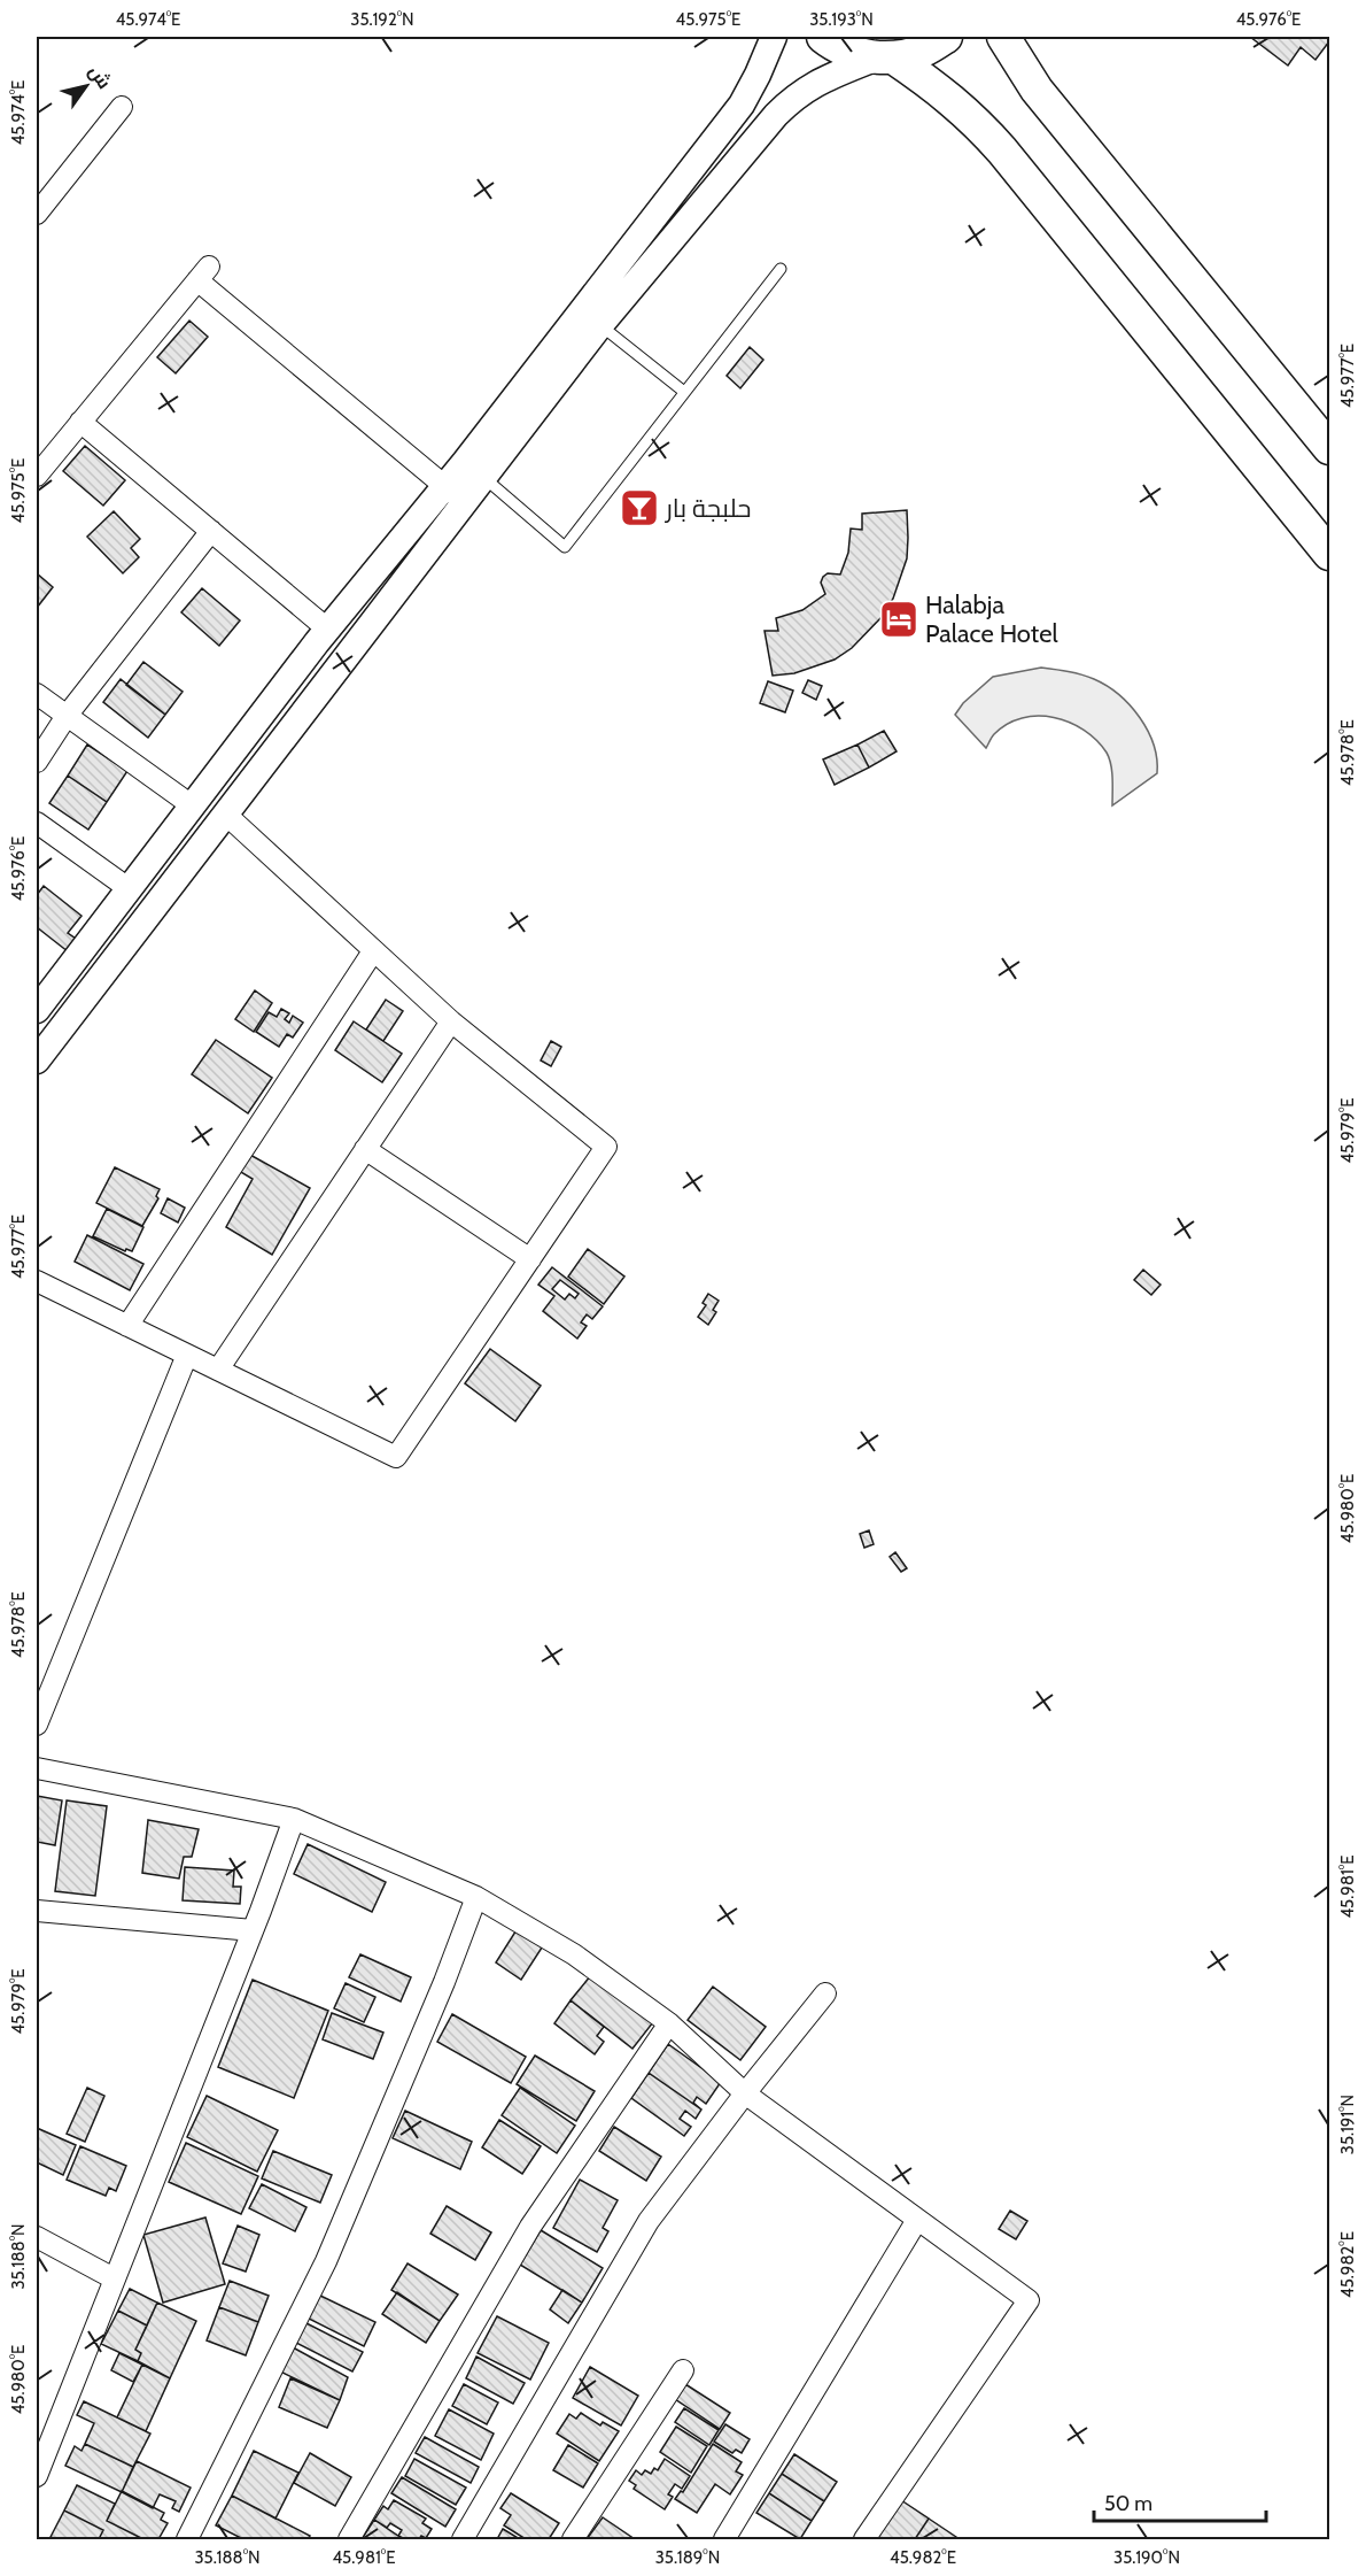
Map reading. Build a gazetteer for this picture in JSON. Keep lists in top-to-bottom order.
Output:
{
  "places": {
    "bar": ["حلبجة بار"],
    "hotel": ["Halabja Palace Hotel"]
  },
  "scale_bar": "50 m",
  "north": "top right",
  "coordinates": [
    "45.974°E",
    "35.192°N",
    "45.975°E",
    "35.193°N",
    "45.976°E",
    "45.977°E",
    "45.978°E",
    "45.979°E",
    "45.980°E",
    "45.981°E",
    "35.191°N",
    "35.188°N",
    "45.982°E",
    "35.189°N",
    "35.190°N"
  ]
}
